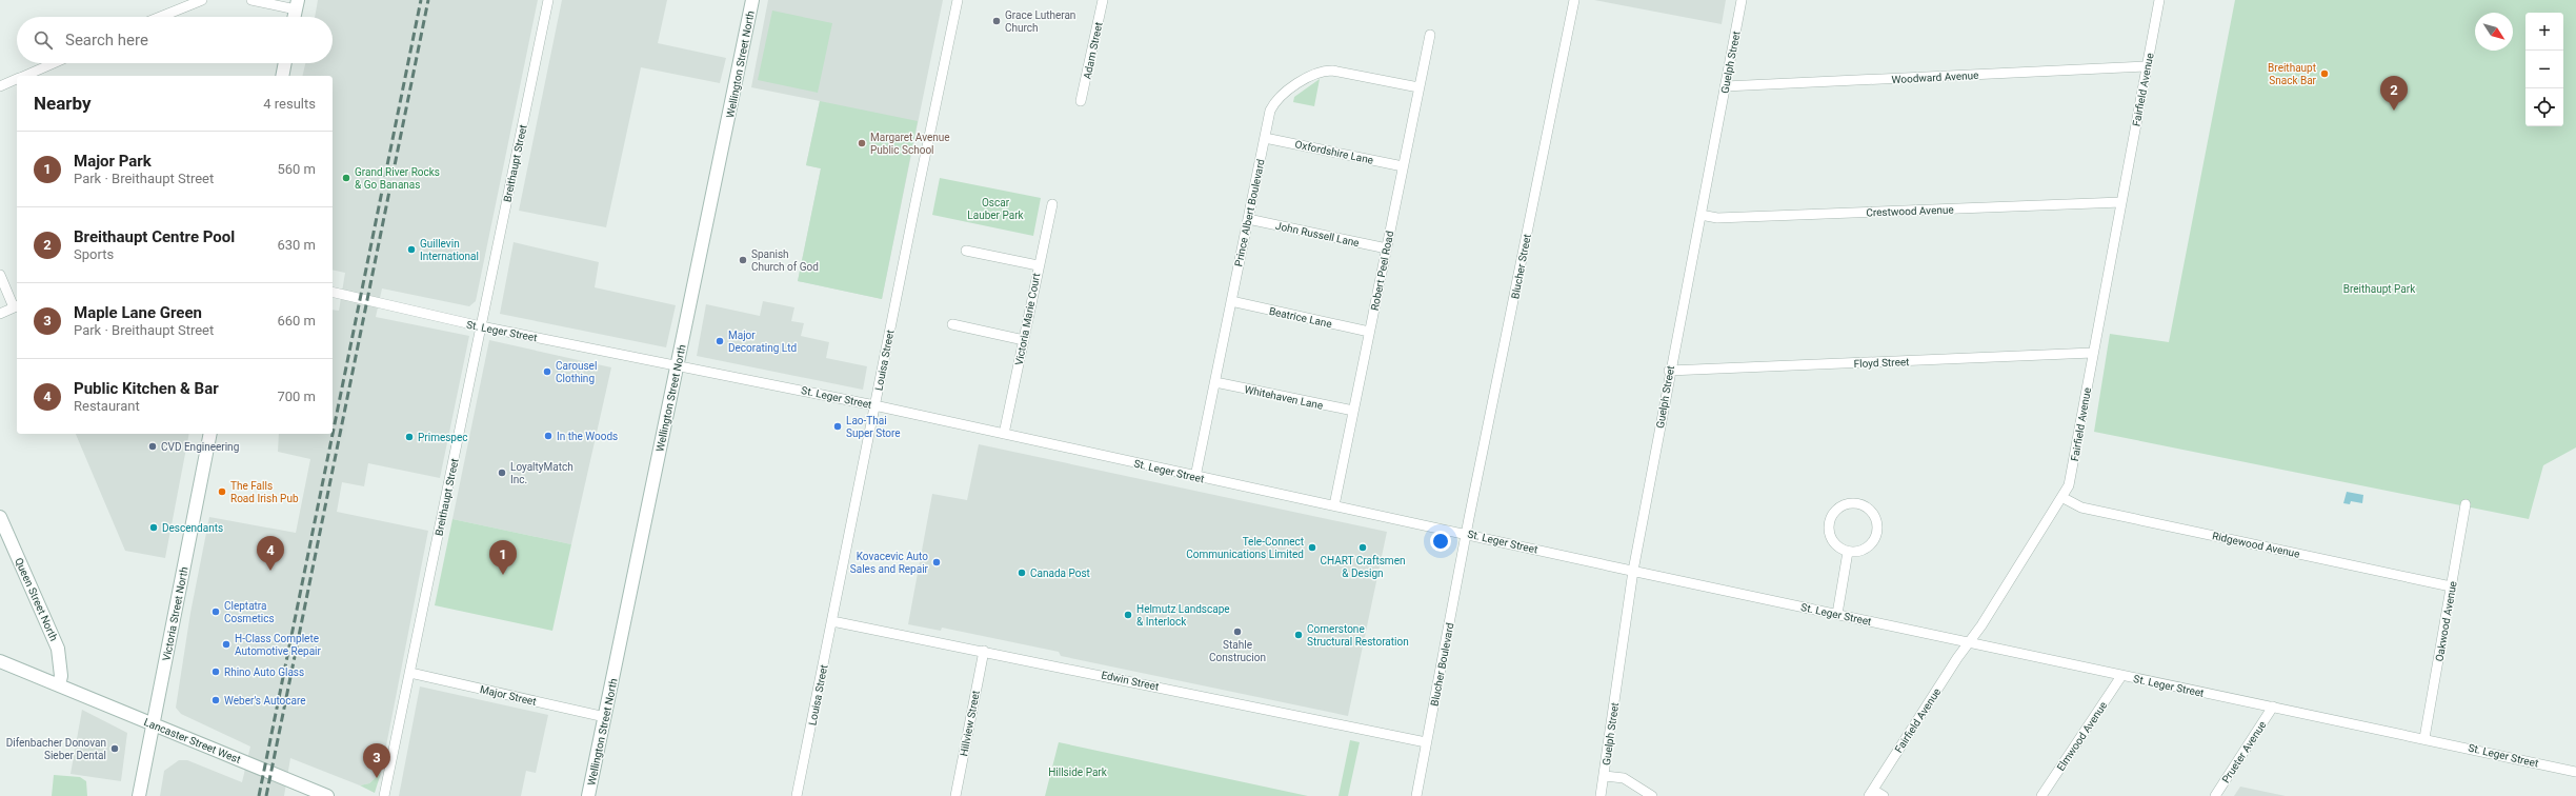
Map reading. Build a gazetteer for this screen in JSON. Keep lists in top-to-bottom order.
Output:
{
  "streets": {
    "street": [
      "Adam Street",
      "Guelph Street",
      "Wellington Street North",
      "Woodward Avenue",
      "Fairfield Avenue",
      "Oxfordshire Lane",
      "Breithaupt Street",
      "Crestwood Avenue",
      "Prince Albert Boulevard",
      "John Russell Lane",
      "Blucher Street",
      "Robert Peel Road",
      "Beatrice Lane",
      "Victoria Marie Court",
      "St. Leger Street",
      "Louisa Street",
      "Floyd Street",
      "Whitehaven Lane",
      "Ridgewood Avenue",
      "Queen Street North",
      "Victoria Street North",
      "Oakwood Avenue",
      "Blucher Boulevard",
      "Edwin Street",
      "Major Street",
      "Hillview Street",
      "Elmwood Avenue",
      "Lancaster Street West",
      "Prueter Avenue"
    ]
  },
  "crossings": [
    ["Guelph Street", "Woodward Avenue"],
    ["Guelph Street", "Crestwood Avenue"],
    ["Guelph Street", "St. Leger Street"],
    ["Guelph Street", "Floyd Street"],
    ["Wellington Street North", "St. Leger Street"],
    ["Wellington Street North", "Major Street"],
    ["Woodward Avenue", "Fairfield Avenue"],
    ["Fairfield Avenue", "Crestwood Avenue"],
    ["Fairfield Avenue", "St. Leger Street"],
    ["Fairfield Avenue", "Floyd Street"],
    ["Fairfield Avenue", "Ridgewood Avenue"],
    ["Oxfordshire Lane", "Prince Albert Boulevard"],
    ["Oxfordshire Lane", "Robert Peel Road"],
    ["Breithaupt Street", "St. Leger Street"],
    ["Breithaupt Street", "Major Street"],
    ["Prince Albert Boulevard", "John Russell Lane"],
    ["Prince Albert Boulevard", "Robert Peel Road"],
    ["Prince Albert Boulevard", "Beatrice Lane"],
    ["Prince Albert Boulevard", "St. Leger Street"],
    ["Prince Albert Boulevard", "Whitehaven Lane"],
    ["John Russell Lane", "Robert Peel Road"],
    ["Blucher Street", "St. Leger Street"],
    ["Blucher Street", "Blucher Boulevard"],
    ["Robert Peel Road", "Beatrice Lane"],
    ["Robert Peel Road", "St. Leger Street"],
    ["Robert Peel Road", "Whitehaven Lane"],
    ["Victoria Marie Court", "St. Leger Street"],
    ["St. Leger Street", "Louisa Street"],
    ["St. Leger Street", "Oakwood Avenue"],
    ["St. Leger Street", "Blucher Boulevard"],
    ["St. Leger Street", "Elmwood Avenue"],
    ["St. Leger Street", "Prueter Avenue"],
    ["Louisa Street", "Edwin Street"],
    ["Ridgewood Avenue", "Oakwood Avenue"],
    ["Queen Street North", "Lancaster Street West"],
    ["Victoria Street North", "Lancaster Street West"],
    ["Blucher Boulevard", "Edwin Street"],
    ["Edwin Street", "Hillview Street"]
  ],
  "parks": ["Oscar Lauber Park", "Breithaupt Park", "Hillside Park"],
  "places": [
    "Grace Lutheran Church",
    "Breithaupt Snack Bar",
    "Margaret Avenue Public School",
    "Grand River Rocks & Go Bananas",
    "Guillevin International",
    "Spanish Church of God",
    "Major Decorating Ltd",
    "Carousel Clothing",
    "Lao-Thai Super Store",
    "In the Woods",
    "Primespec",
    "CVD Engineering",
    "LoyaltyMatch Inc.",
    "The Falls Road Irish Pub",
    "Descendants",
    "Tele-Connect Communications Limited",
    "CHART Craftsmen & Design",
    "Kovacevic Auto Sales and Repair",
    "Canada Post",
    "Cleptatra Cosmetics",
    "Helmutz Landscape & Interlock",
    "Stahle Construcion",
    "Cornerstone Structural Restoration",
    "H-Class Complete Automotive Repair",
    "Rhino Auto Glass",
    "Weber's Autocare",
    "Difenbacher Donovan Sieber Dental"
  ],
  "north": "bottom right",
  "page": {
    "map_buttons": ["+", "−"],
    "search": "Search here",
    "pins": [
      "2",
      "4",
      "1",
      "3"
    ],
    "heading": ["Nearby", "4 results"],
    "list": [
      {
        "mark": "1",
        "name": "Major Park",
        "note": "Park · Breithaupt Street",
        "value": "560 m"
      },
      {
        "mark": "2",
        "name": "Breithaupt Centre Pool",
        "note": "Sports",
        "value": "630 m"
      },
      {
        "mark": "3",
        "name": "Maple Lane Green",
        "note": "Park · Breithaupt Street",
        "value": "660 m"
      },
      {
        "mark": "4",
        "name": "Public Kitchen & Bar",
        "note": "Restaurant",
        "value": "700 m"
      }
    ]
  }
}
